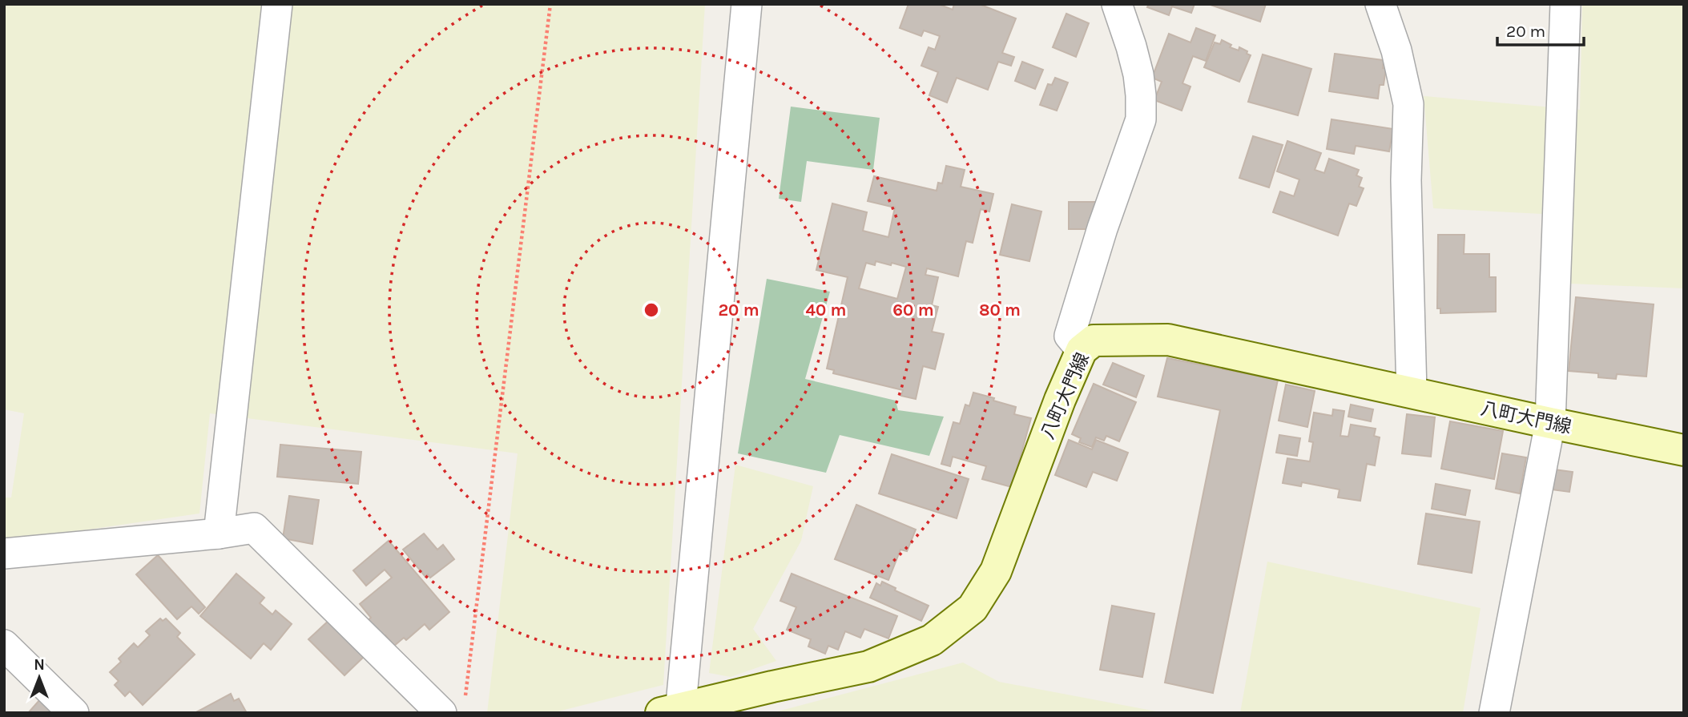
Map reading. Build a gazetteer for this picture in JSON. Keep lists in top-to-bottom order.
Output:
{
  "streets": {
    "main road": ["八町大門線"]
  },
  "scale_bar": "20 m",
  "north": "top",
  "rings": [
    "20 m",
    "40 m",
    "60 m",
    "80 m"
  ]
}
